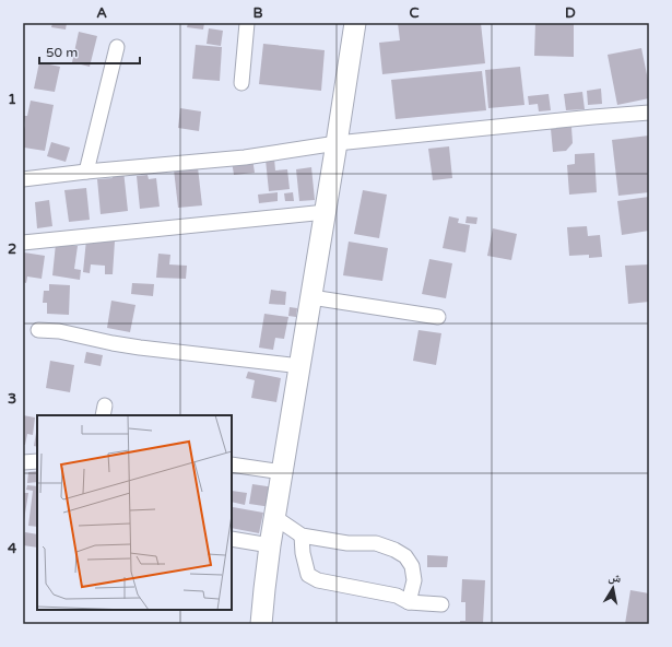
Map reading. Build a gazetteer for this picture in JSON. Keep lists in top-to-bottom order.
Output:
{
  "scale_bar": "50 m",
  "north": "top",
  "grid": {
    "columns": [
      "A",
      "B",
      "C",
      "D"
    ],
    "rows": [
      "1",
      "2",
      "3",
      "4"
    ]
  }
}
